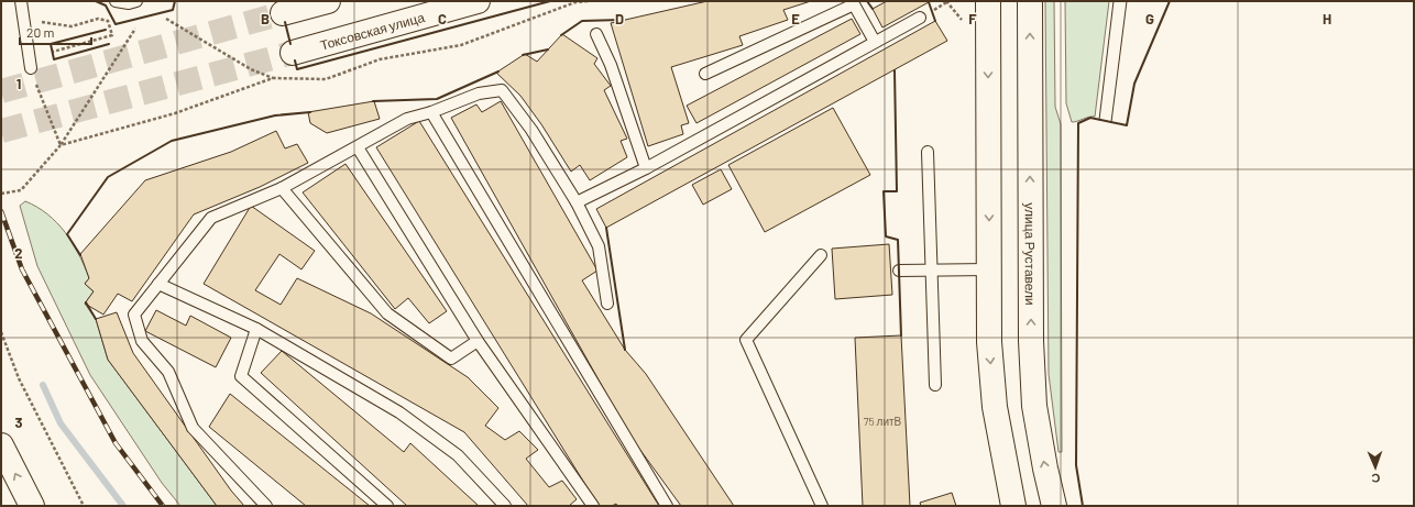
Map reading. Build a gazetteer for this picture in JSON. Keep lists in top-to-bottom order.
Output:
{
  "streets": {
    "main road": ["Токсовская улица", "улица Руставели"]
  },
  "house_numbers": ["75 литВ"],
  "scale_bar": "20 m",
  "north": "bottom",
  "grid": {
    "columns": [
      "B",
      "C",
      "D",
      "E",
      "F",
      "G",
      "H"
    ],
    "rows": ["1", "2", "3"]
  }
}
